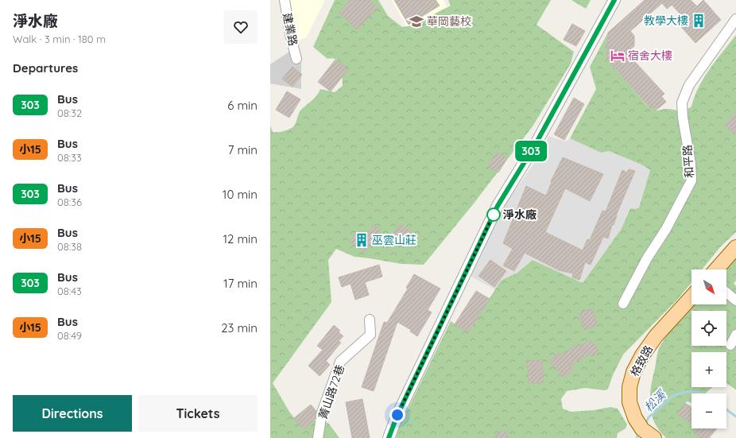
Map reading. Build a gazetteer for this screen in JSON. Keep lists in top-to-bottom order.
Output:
{
  "streets": {
    "main road": ["格致路"],
    "street": ["建業路", "和平路", "菁山路72巷"]
  },
  "water": ["松溪"],
  "places": {
    "building": ["教學大樓", "巫雲山莊"],
    "school or university": ["華岡藝校"],
    "hotel": ["宿舍大樓"],
    "other": ["淨水廠"]
  },
  "lines": ["bus line 303"],
  "north": "bottom right",
  "page": {
    "heading": [
      ["淨水廠", "Walk · 3 min · 180 m"],
      "Departures"
    ],
    "on_map": "303",
    "list": [
      {
        "mark": "303",
        "name": "Bus",
        "note": "08:32",
        "value": "6 min"
      },
      {
        "mark": "小15",
        "name": "Bus",
        "note": "08:33",
        "value": "7 min"
      },
      {
        "mark": "303",
        "name": "Bus",
        "note": "08:36",
        "value": "10 min"
      },
      {
        "mark": "小15",
        "name": "Bus",
        "note": "08:38",
        "value": "12 min"
      },
      {
        "mark": "303",
        "name": "Bus",
        "note": "08:43",
        "value": "17 min"
      },
      {
        "mark": "小15",
        "name": "Bus",
        "note": "08:49",
        "value": "23 min"
      }
    ],
    "map_buttons": ["+", "−"],
    "buttons": ["Directions", "Tickets"]
  }
}
